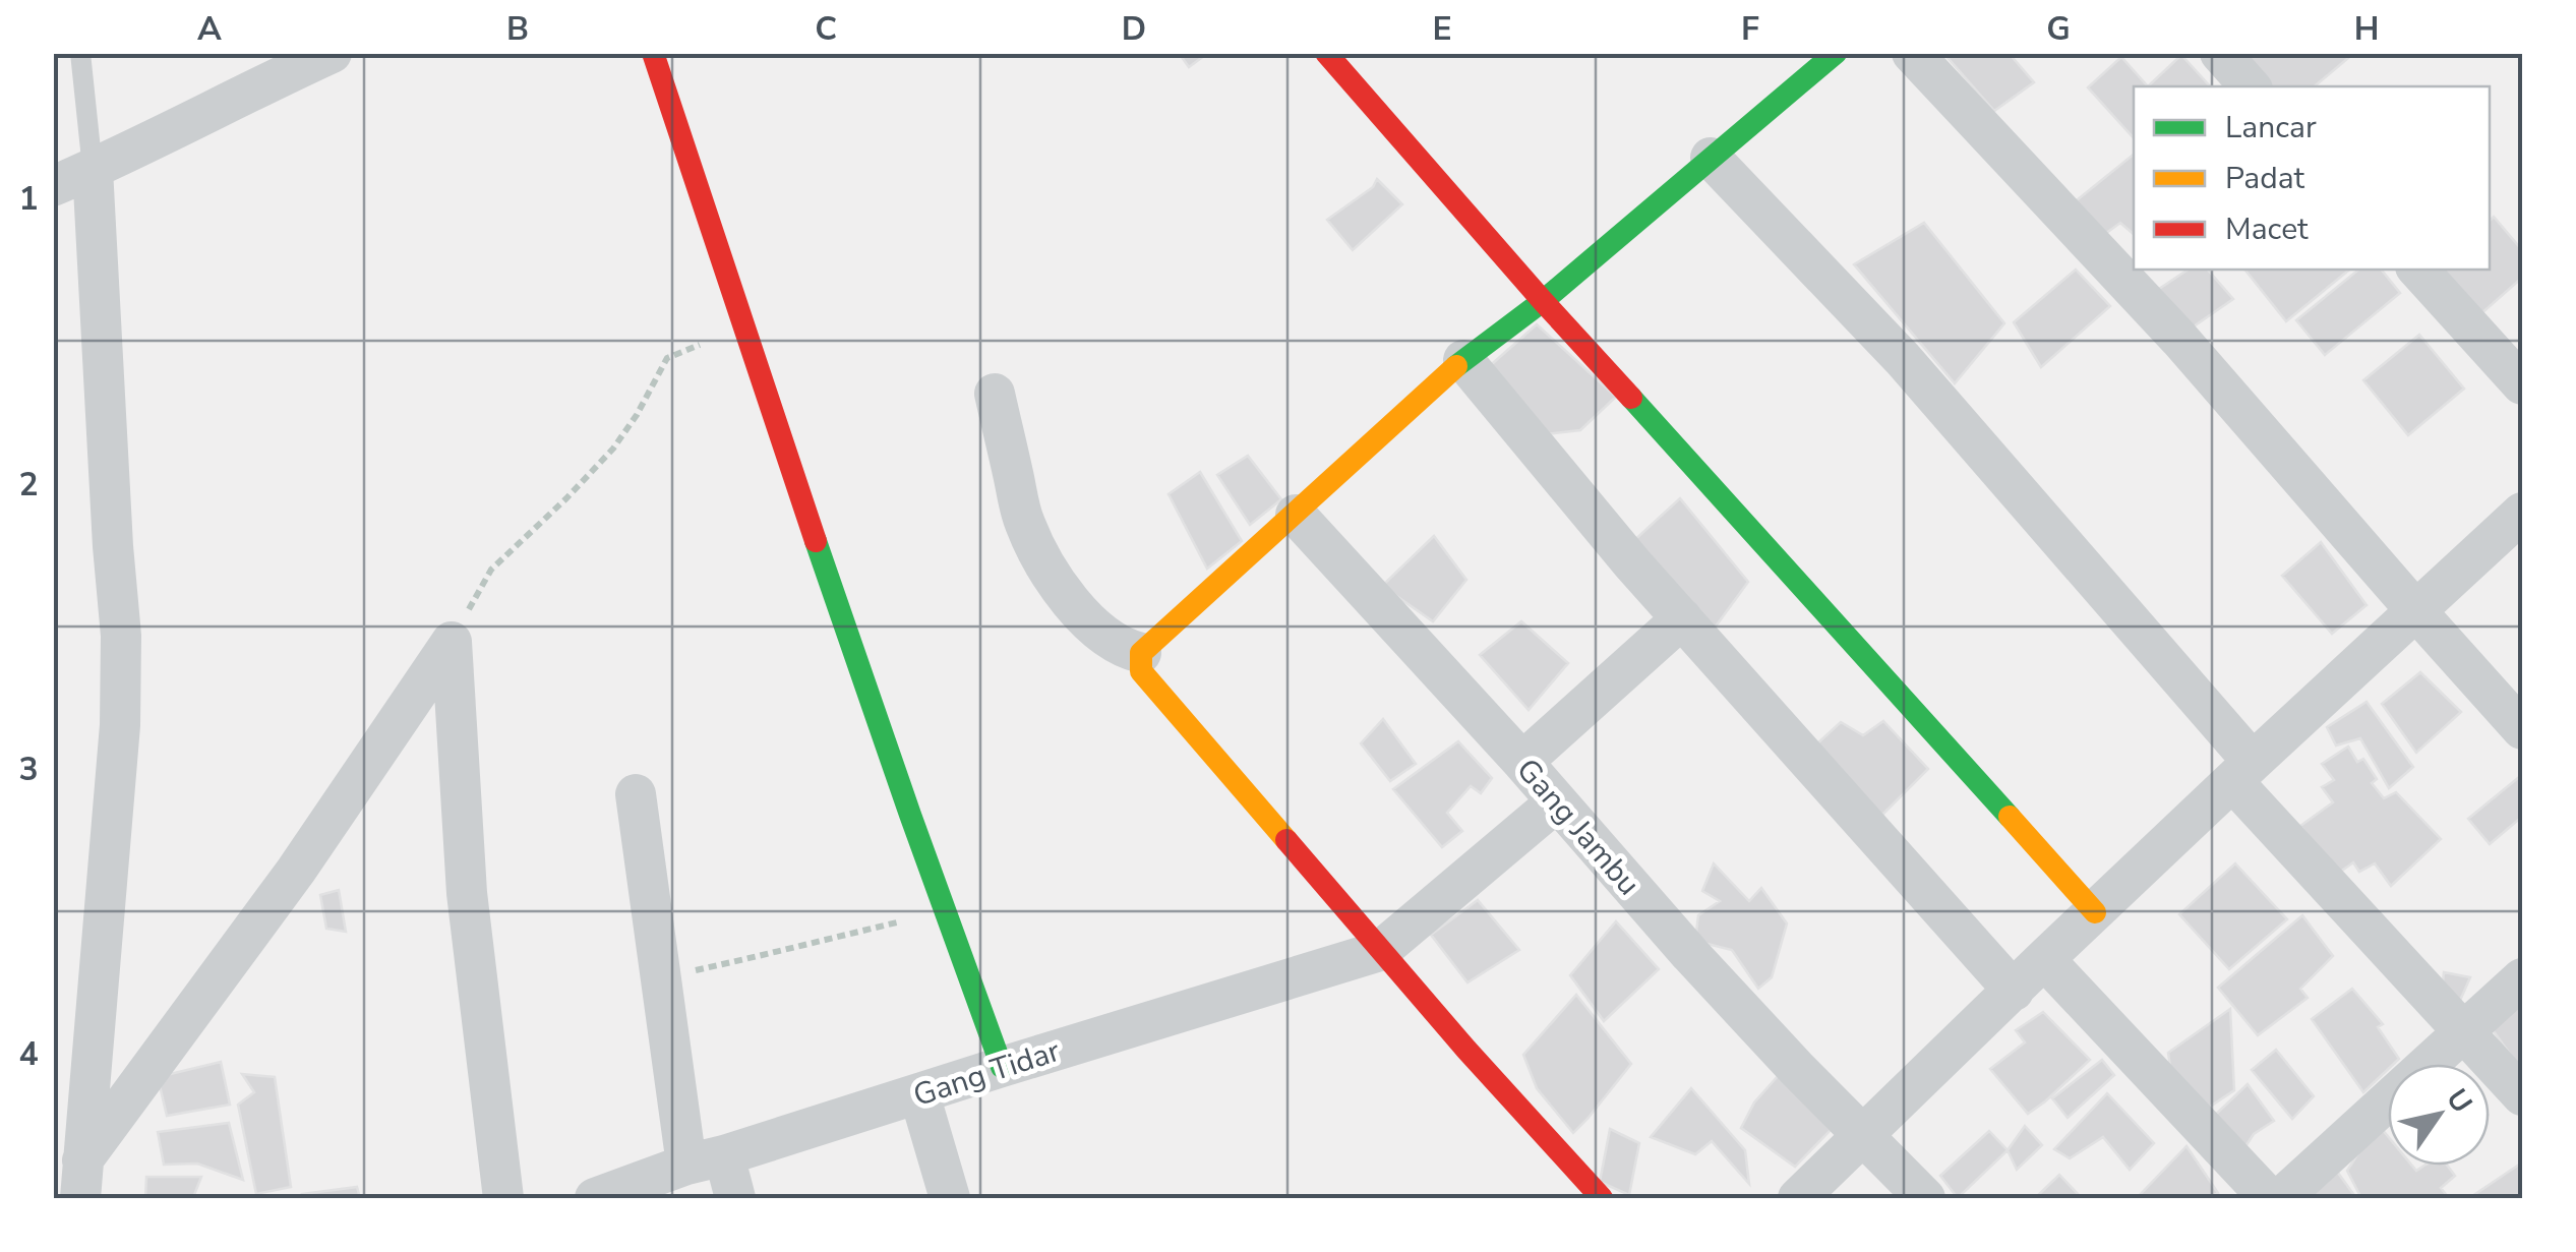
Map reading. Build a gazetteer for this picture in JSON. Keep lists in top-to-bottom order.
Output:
{
  "streets": {
    "street": ["Gang Jambu", "Gang Tidar"]
  },
  "legend": ["Lancar", "Padat", "Macet"],
  "north": "top right",
  "grid": {
    "columns": [
      "A",
      "B",
      "C",
      "D",
      "E",
      "F",
      "G",
      "H"
    ],
    "rows": [
      "1",
      "2",
      "3",
      "4"
    ]
  }
}
